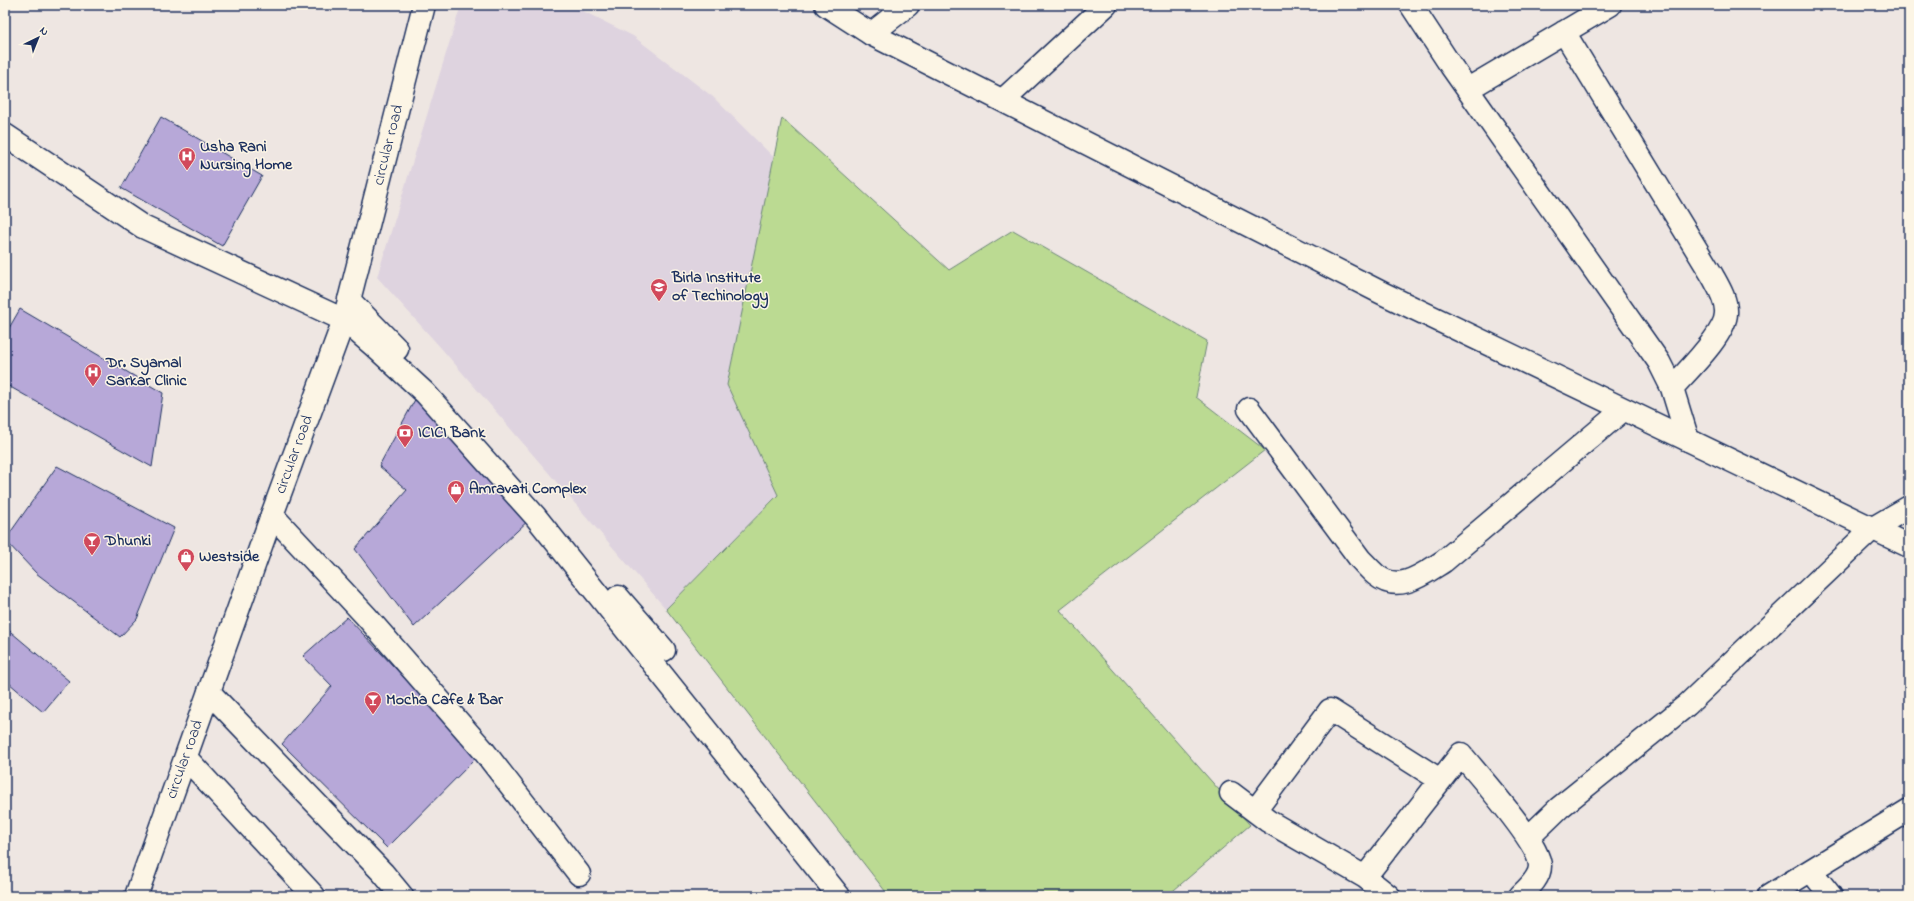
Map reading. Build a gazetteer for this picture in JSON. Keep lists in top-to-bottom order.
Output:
{
  "streets": {
    "street": ["circular road"]
  },
  "places": {
    "hospital": ["Usha Rani Nursing Home", "Dr. Syamal Sarkar Clinic"],
    "school or university": ["Birla Institute of Techinology"],
    "bank": ["ICICI Bank"],
    "shop": ["Amravati Complex", "Westside"],
    "bar": ["Dhunki", "Mocha Cafe & Bar"]
  },
  "north": "top right"
}
